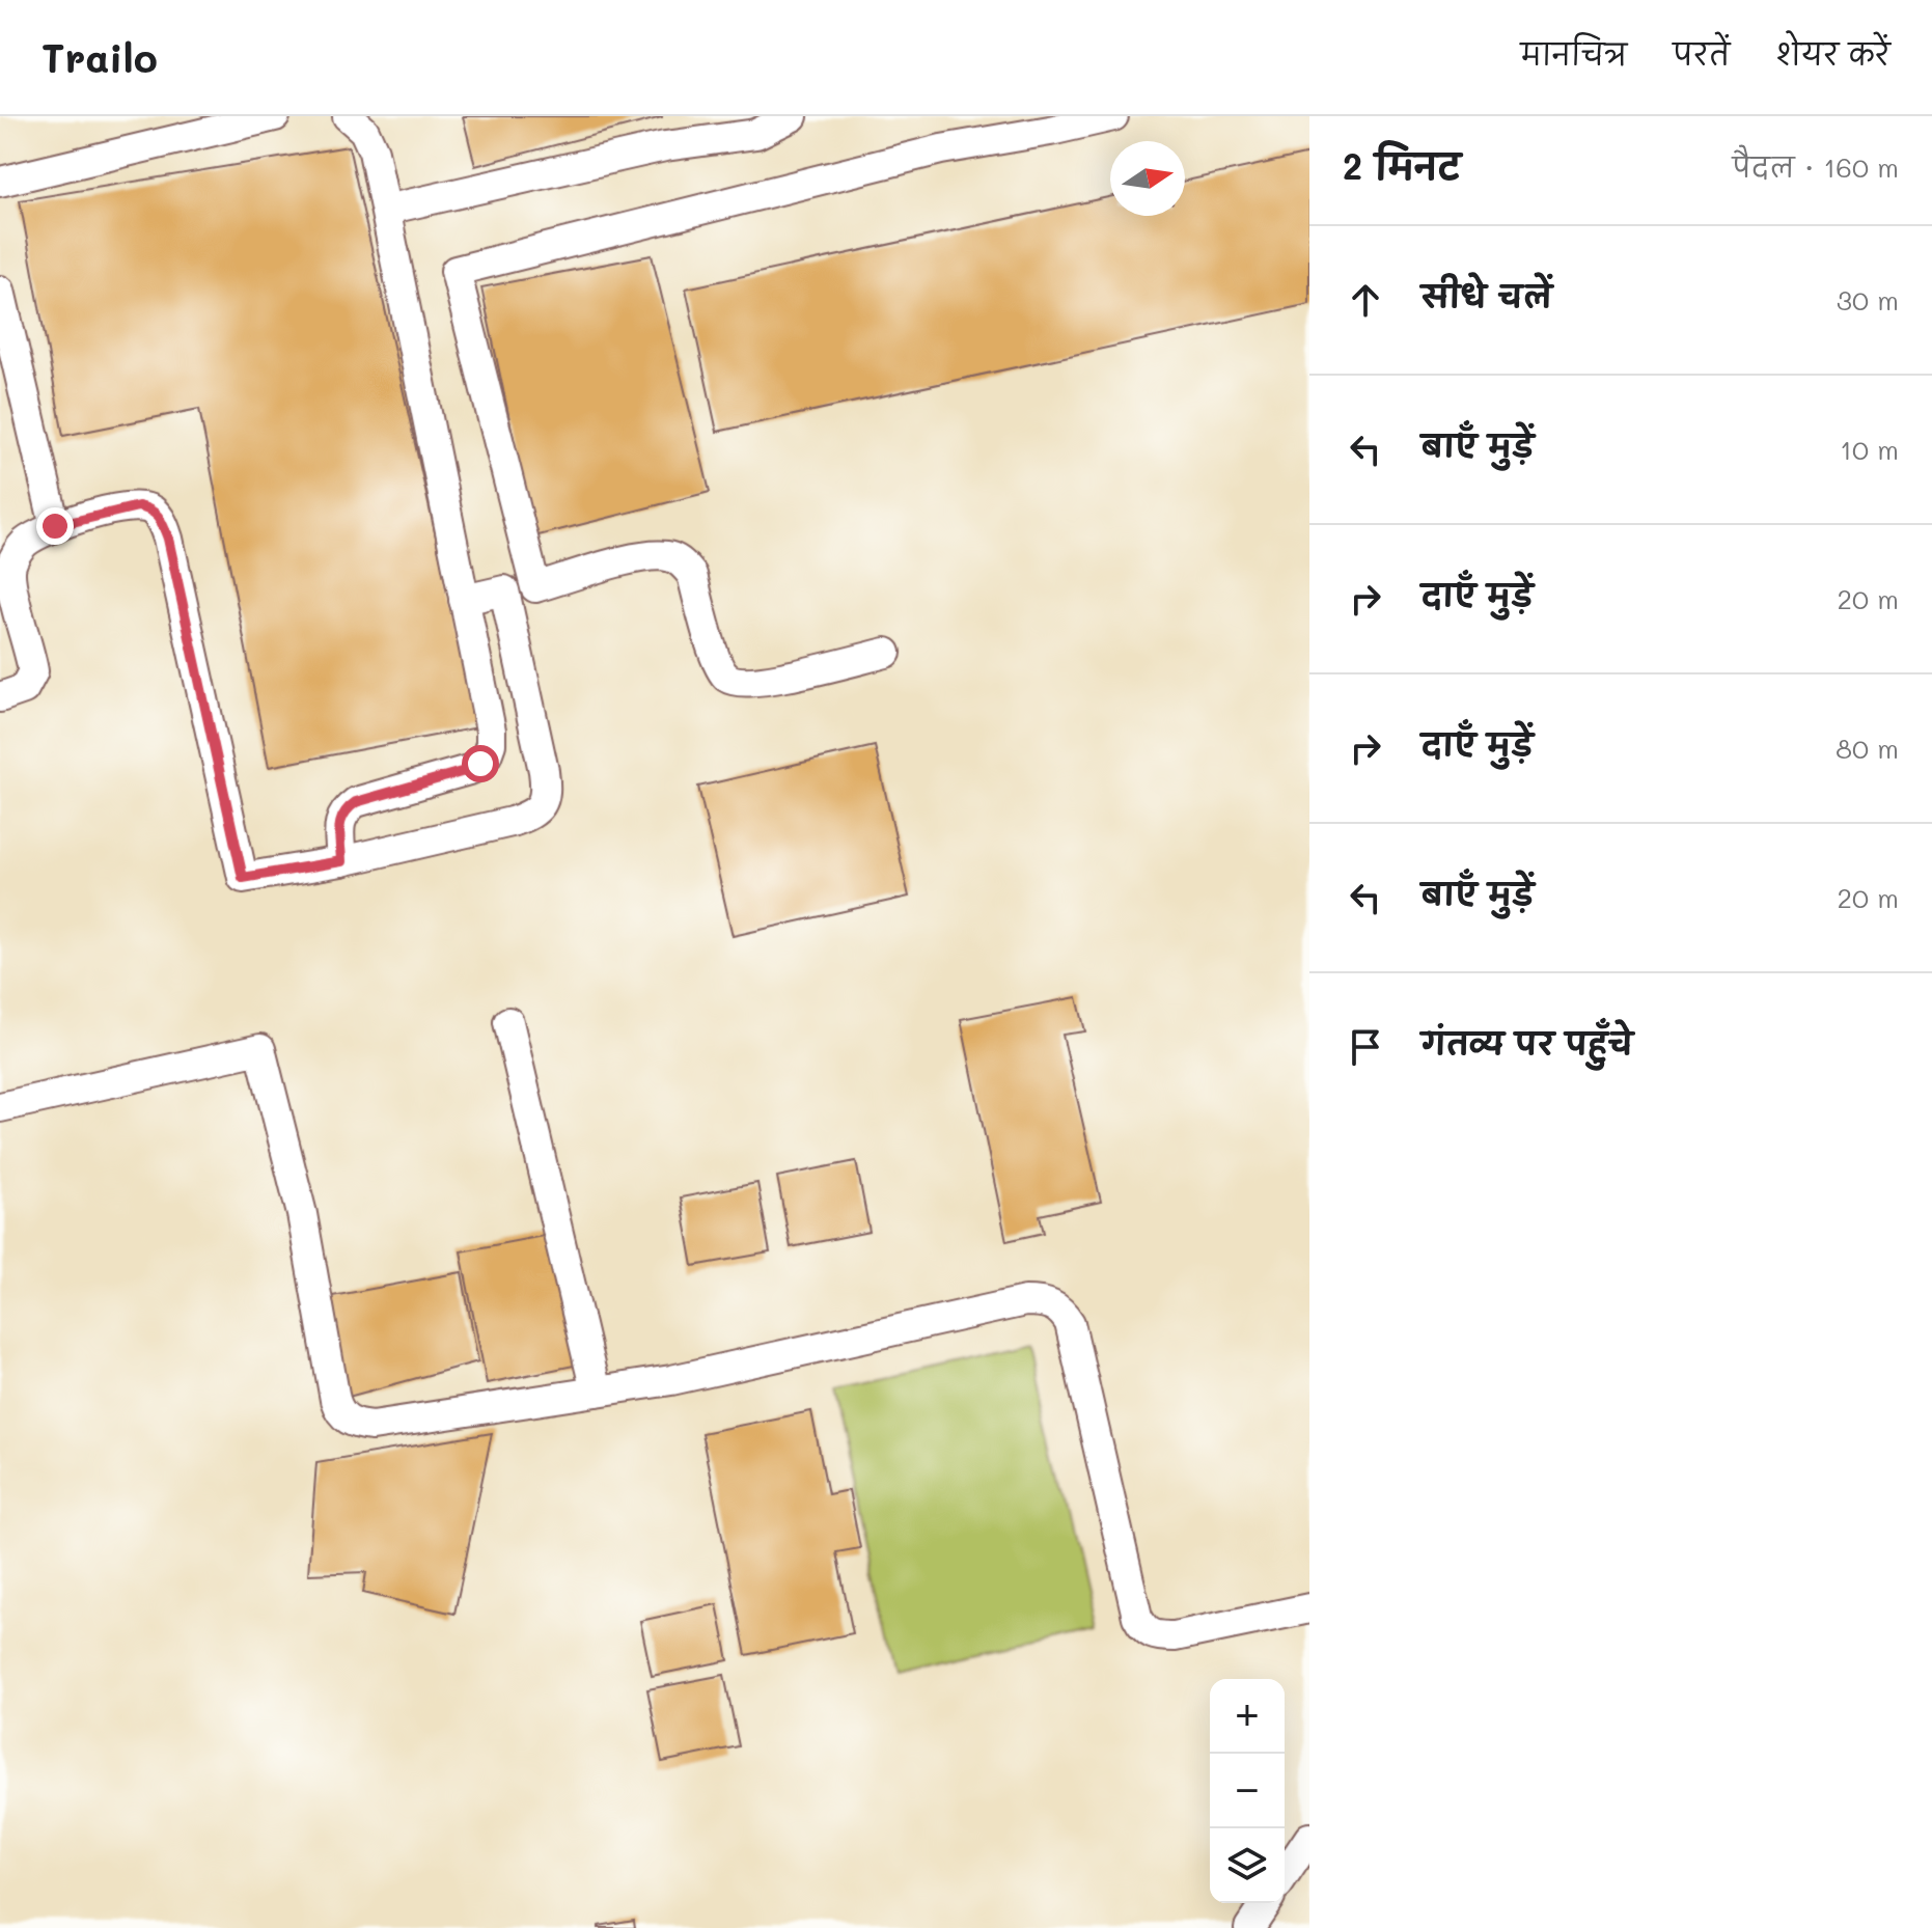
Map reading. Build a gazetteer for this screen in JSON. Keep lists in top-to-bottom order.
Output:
{
  "north": "right",
  "page": {
    "header": "Trailo",
    "nav": ["मानचित्र", "परतें", "शेयर करें"],
    "heading": ["2 मिनट", "पैदल · 160 m"],
    "list": [
      ["सीधे चलें", "30 m"],
      ["बाएँ मुड़ें", "10 m"],
      ["दाएँ मुड़ें", "20 m"],
      ["दाएँ मुड़ें", "80 m"],
      ["बाएँ मुड़ें", "20 m"],
      "गंतव्य पर पहुँचे"
    ],
    "map_buttons": ["+", "−"]
  }
}
